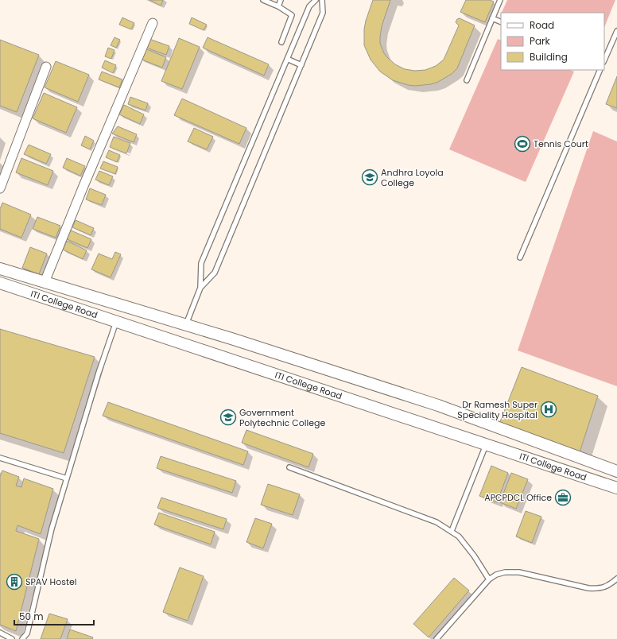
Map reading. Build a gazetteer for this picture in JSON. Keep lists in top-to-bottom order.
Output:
{
  "streets": {
    "street": ["ITI College Road"]
  },
  "places": {
    "sports": ["Tennis Court"],
    "school or university": ["Andhra Loyola College", "Government Polytechnic College"],
    "hospital": ["Dr Ramesh Super Speciality Hospital"],
    "office": ["APCPDCL Office"],
    "building": ["SPAV Hostel"]
  },
  "legend": ["Road", "Park", "Building"],
  "scale_bar": "50 m"
}
